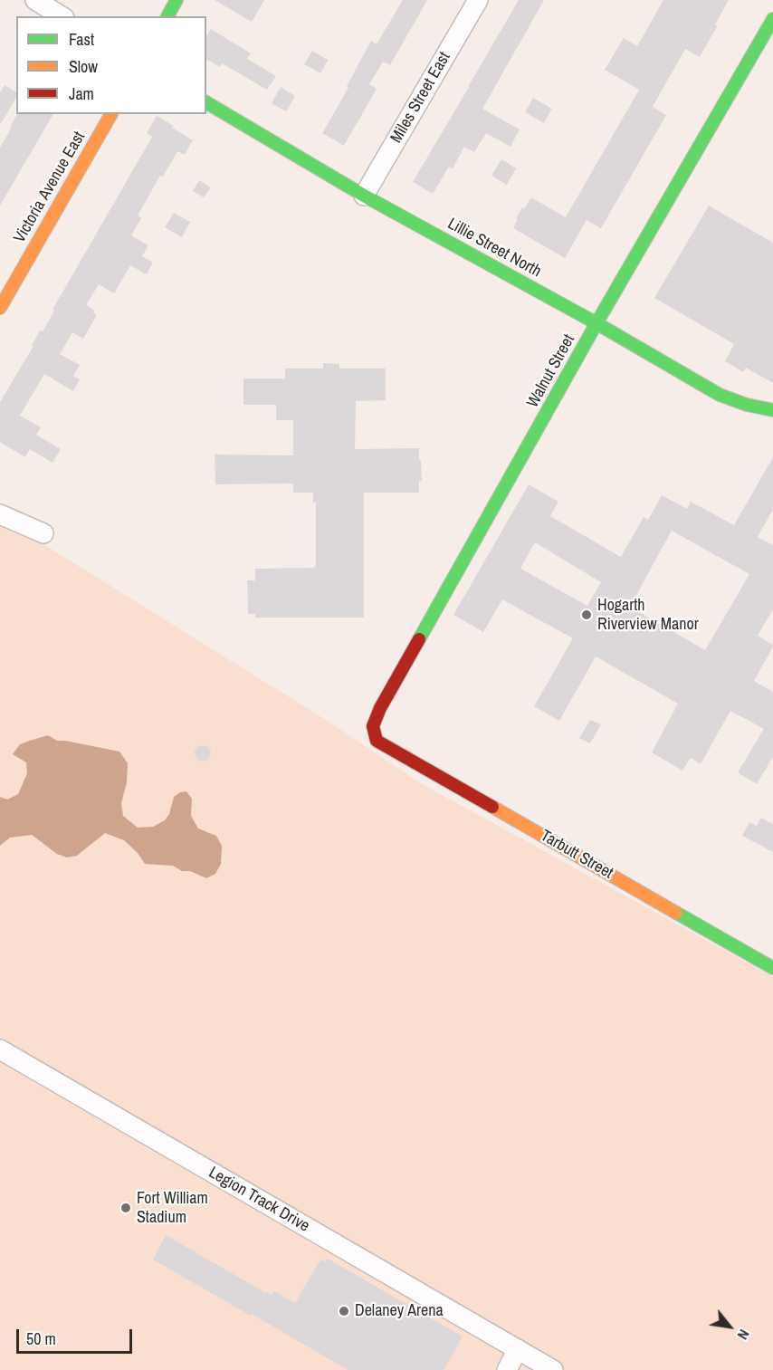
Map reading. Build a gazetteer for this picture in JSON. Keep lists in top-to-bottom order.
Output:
{
  "streets": {
    "street": [
      "Miles Street East",
      "Victoria Avenue East",
      "Lillie Street North",
      "Walnut Street",
      "Tarbutt Street",
      "Legion Track Drive"
    ]
  },
  "crossings": [
    ["Miles Street East", "Lillie Street North"],
    ["Lillie Street North", "Walnut Street"],
    ["Walnut Street", "Tarbutt Street"]
  ],
  "places": ["Hogarth Riverview Manor", "Fort William Stadium", "Delaney Arena"],
  "legend": ["Fast", "Slow", "Jam"],
  "scale_bar": "50 m",
  "north": "bottom right"
}
